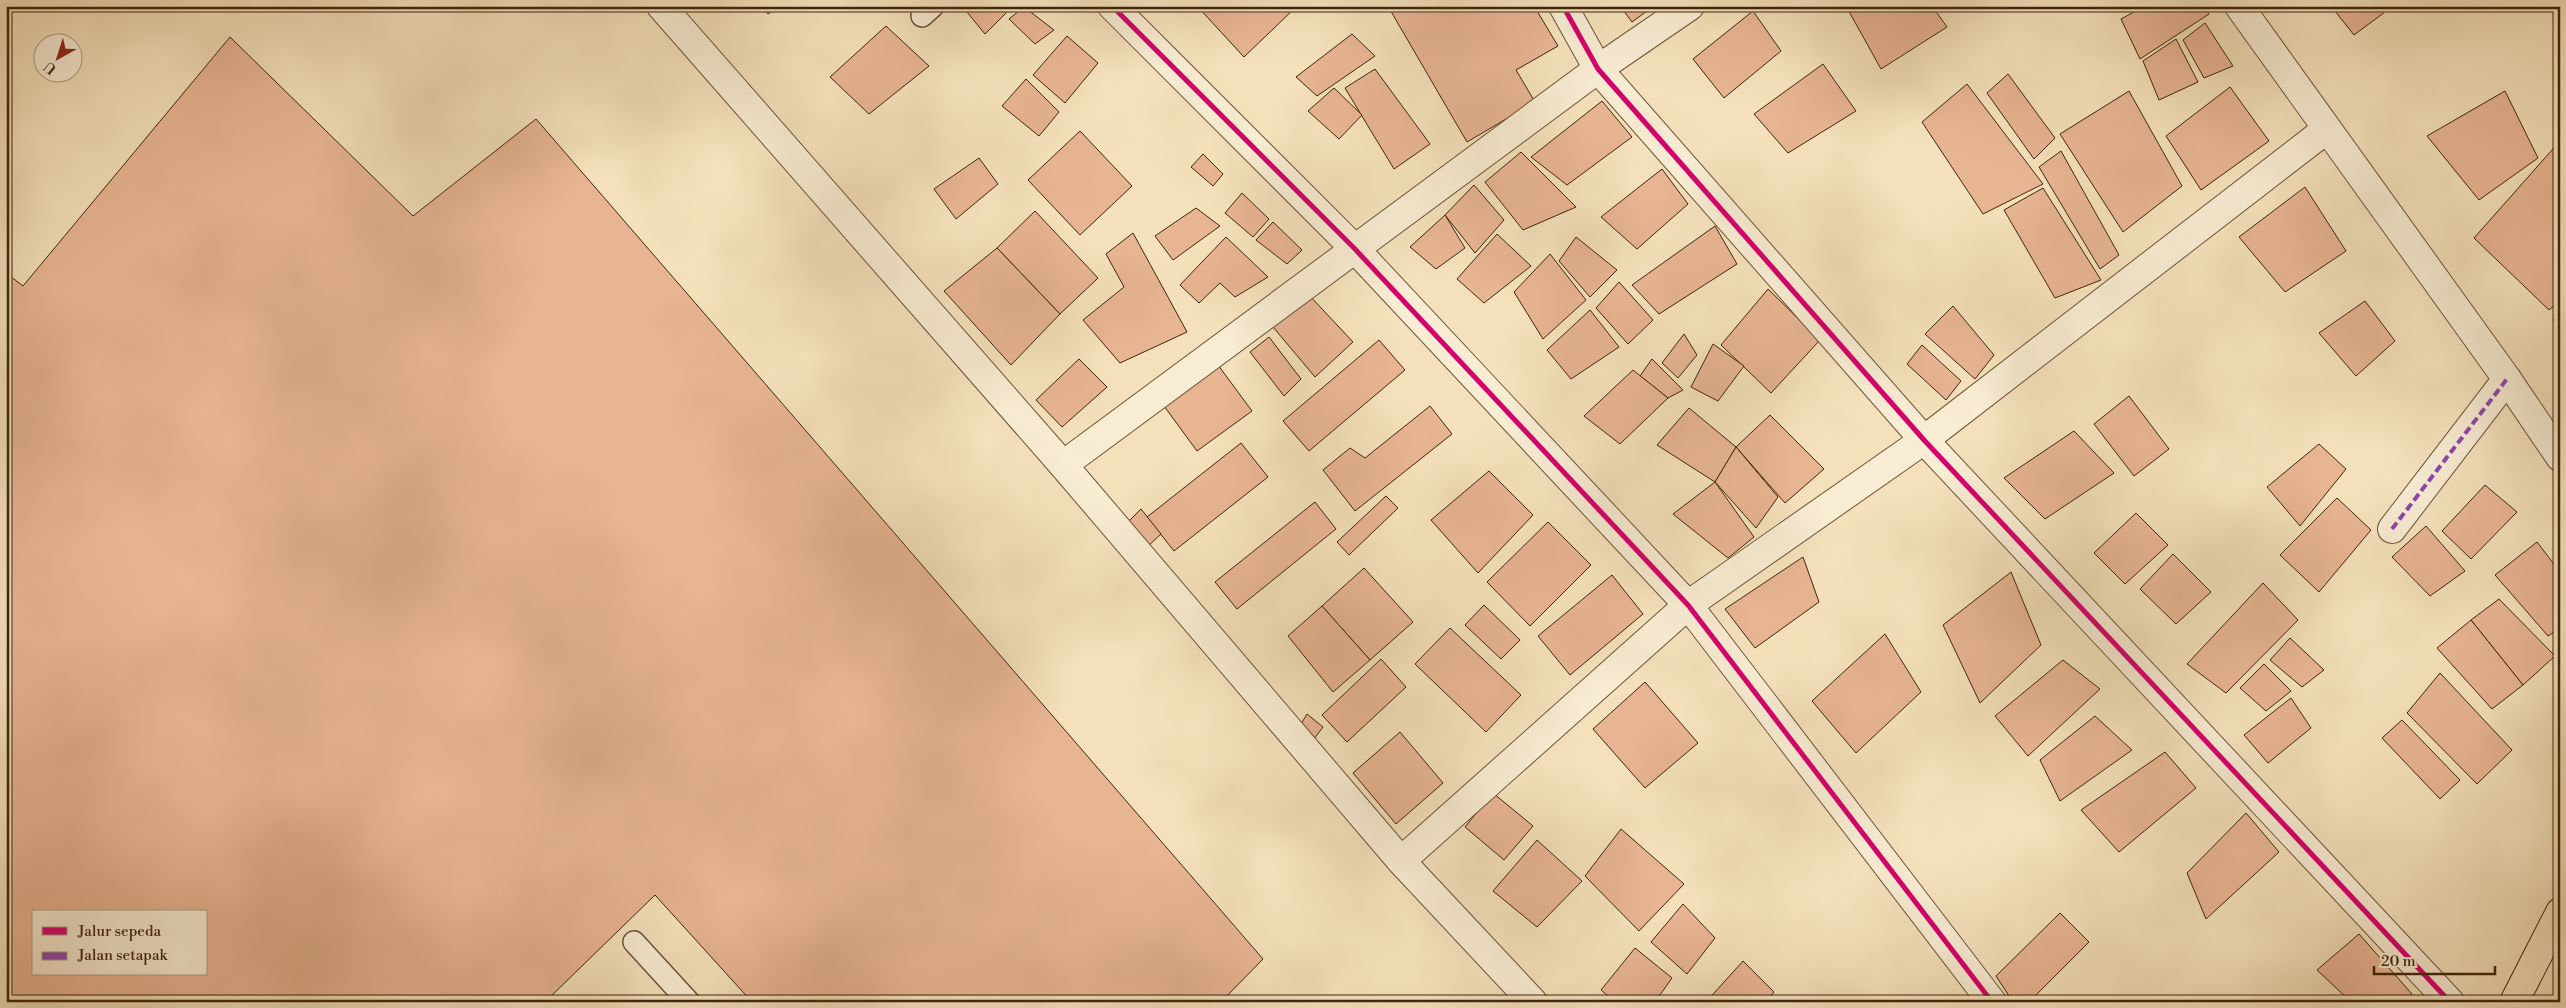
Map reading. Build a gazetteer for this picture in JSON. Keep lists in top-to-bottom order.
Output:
{
  "legend": ["Jalur sepeda", "Jalan setapak"],
  "scale_bar": "20 m",
  "north": "bottom left"
}
